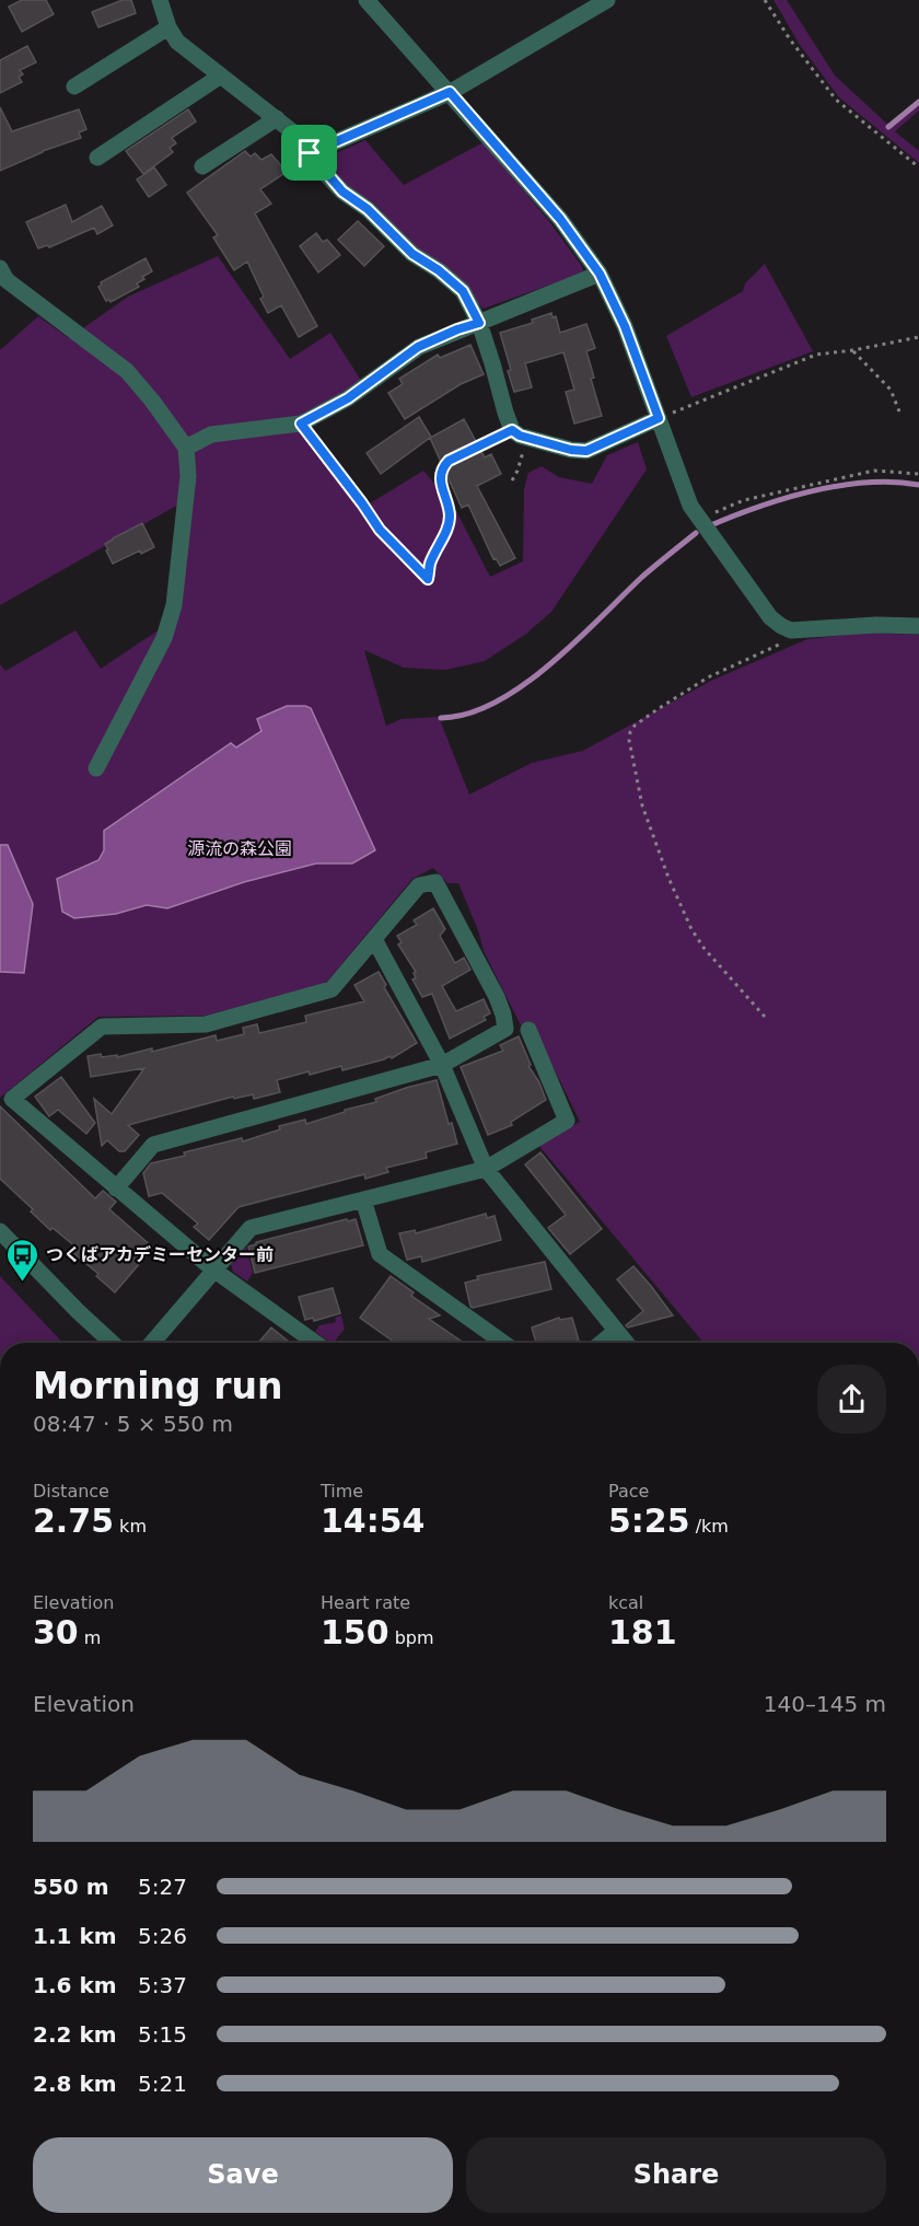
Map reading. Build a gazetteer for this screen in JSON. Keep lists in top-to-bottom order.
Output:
{
  "parks": ["源流の森公園"],
  "places": {
    "bus stop": ["つくばアカデミーセンター前"]
  },
  "page": {
    "heading": ["Morning run", "08:47 · 5 × 550 m"],
    "stats": [
      ["Distance", "2.75 km"],
      ["Time", "14:54"],
      ["Pace", "5:25 /km"],
      ["Elevation", "30 m"],
      ["Heart rate", "150 bpm"],
      ["kcal", "181"]
    ],
    "chart": ["Elevation", "140–145 m"],
    "list": [
      {
        "name": "550 m",
        "note": "5:27"
      },
      {
        "name": "1.1 km",
        "note": "5:26"
      },
      {
        "name": "1.6 km",
        "note": "5:37"
      },
      {
        "name": "2.2 km",
        "note": "5:15"
      },
      {
        "name": "2.8 km",
        "note": "5:21"
      }
    ],
    "buttons": ["Save", "Share"]
  }
}
